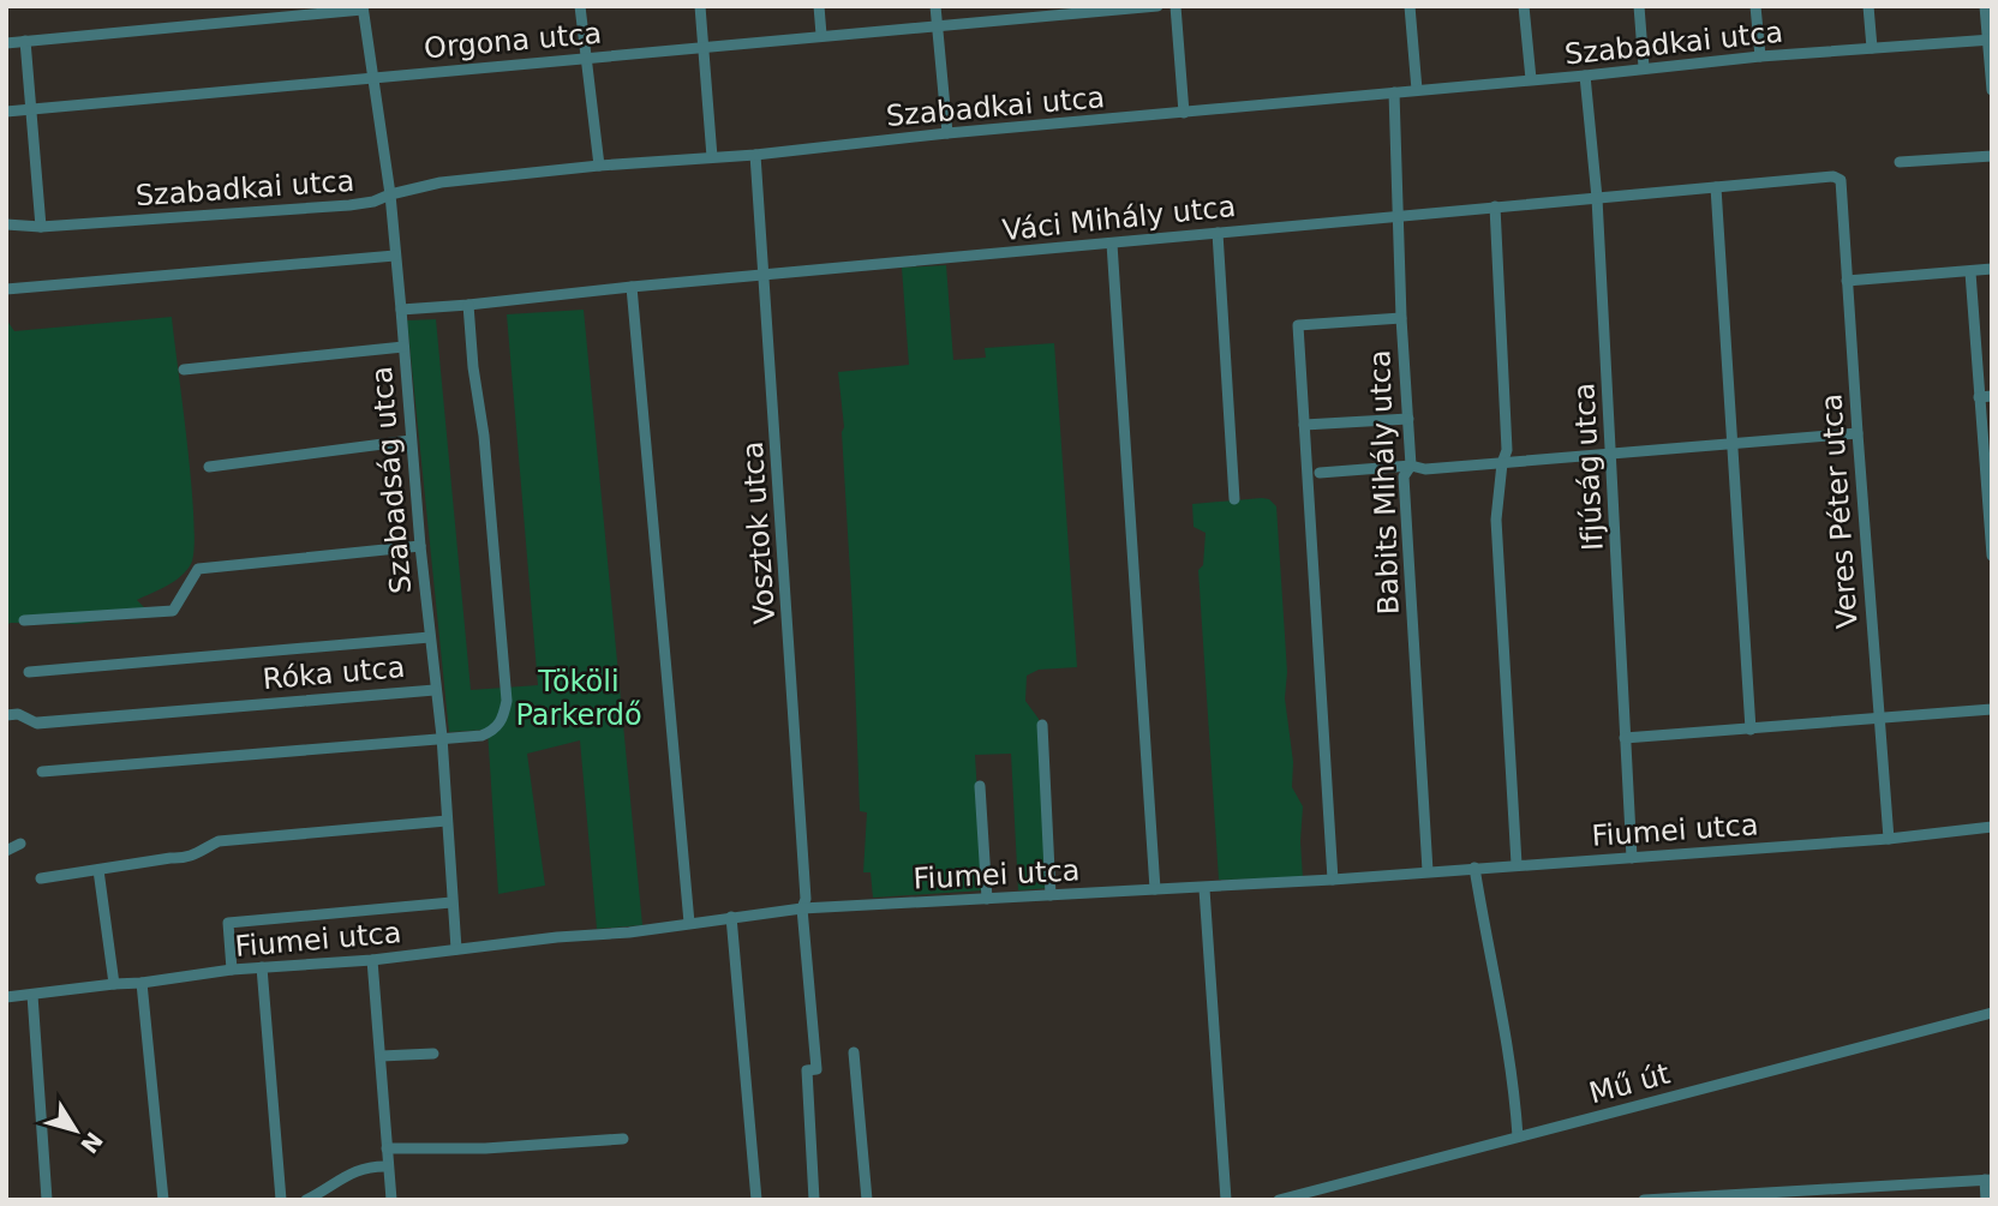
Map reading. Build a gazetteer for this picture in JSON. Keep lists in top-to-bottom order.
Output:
{
  "streets": {
    "street": [
      "Orgona utca",
      "Szabadkai utca",
      "Váci Mihály utca",
      "Ifjúság utca",
      "Szabadság utca",
      "Babits Mihály utca",
      "Veres Péter utca",
      "Vosztok utca",
      "Róka utca",
      "Fiumei utca",
      "Mű út"
    ]
  },
  "crossings": [
    ["Orgona utca", "Szabadság utca"],
    ["Szabadkai utca", "Ifjúság utca"],
    ["Szabadkai utca", "Szabadság utca"],
    ["Szabadkai utca", "Babits Mihály utca"],
    ["Szabadkai utca", "Vosztok utca"],
    ["Váci Mihály utca", "Ifjúság utca"],
    ["Váci Mihály utca", "Szabadság utca"],
    ["Váci Mihály utca", "Babits Mihály utca"],
    ["Váci Mihály utca", "Veres Péter utca"],
    ["Váci Mihály utca", "Vosztok utca"],
    ["Ifjúság utca", "Fiumei utca"],
    ["Szabadság utca", "Róka utca"],
    ["Szabadság utca", "Fiumei utca"],
    ["Babits Mihály utca", "Fiumei utca"],
    ["Veres Péter utca", "Fiumei utca"],
    ["Vosztok utca", "Fiumei utca"]
  ],
  "parks": ["Tököli Parkerdő"],
  "north": "bottom right"
}
